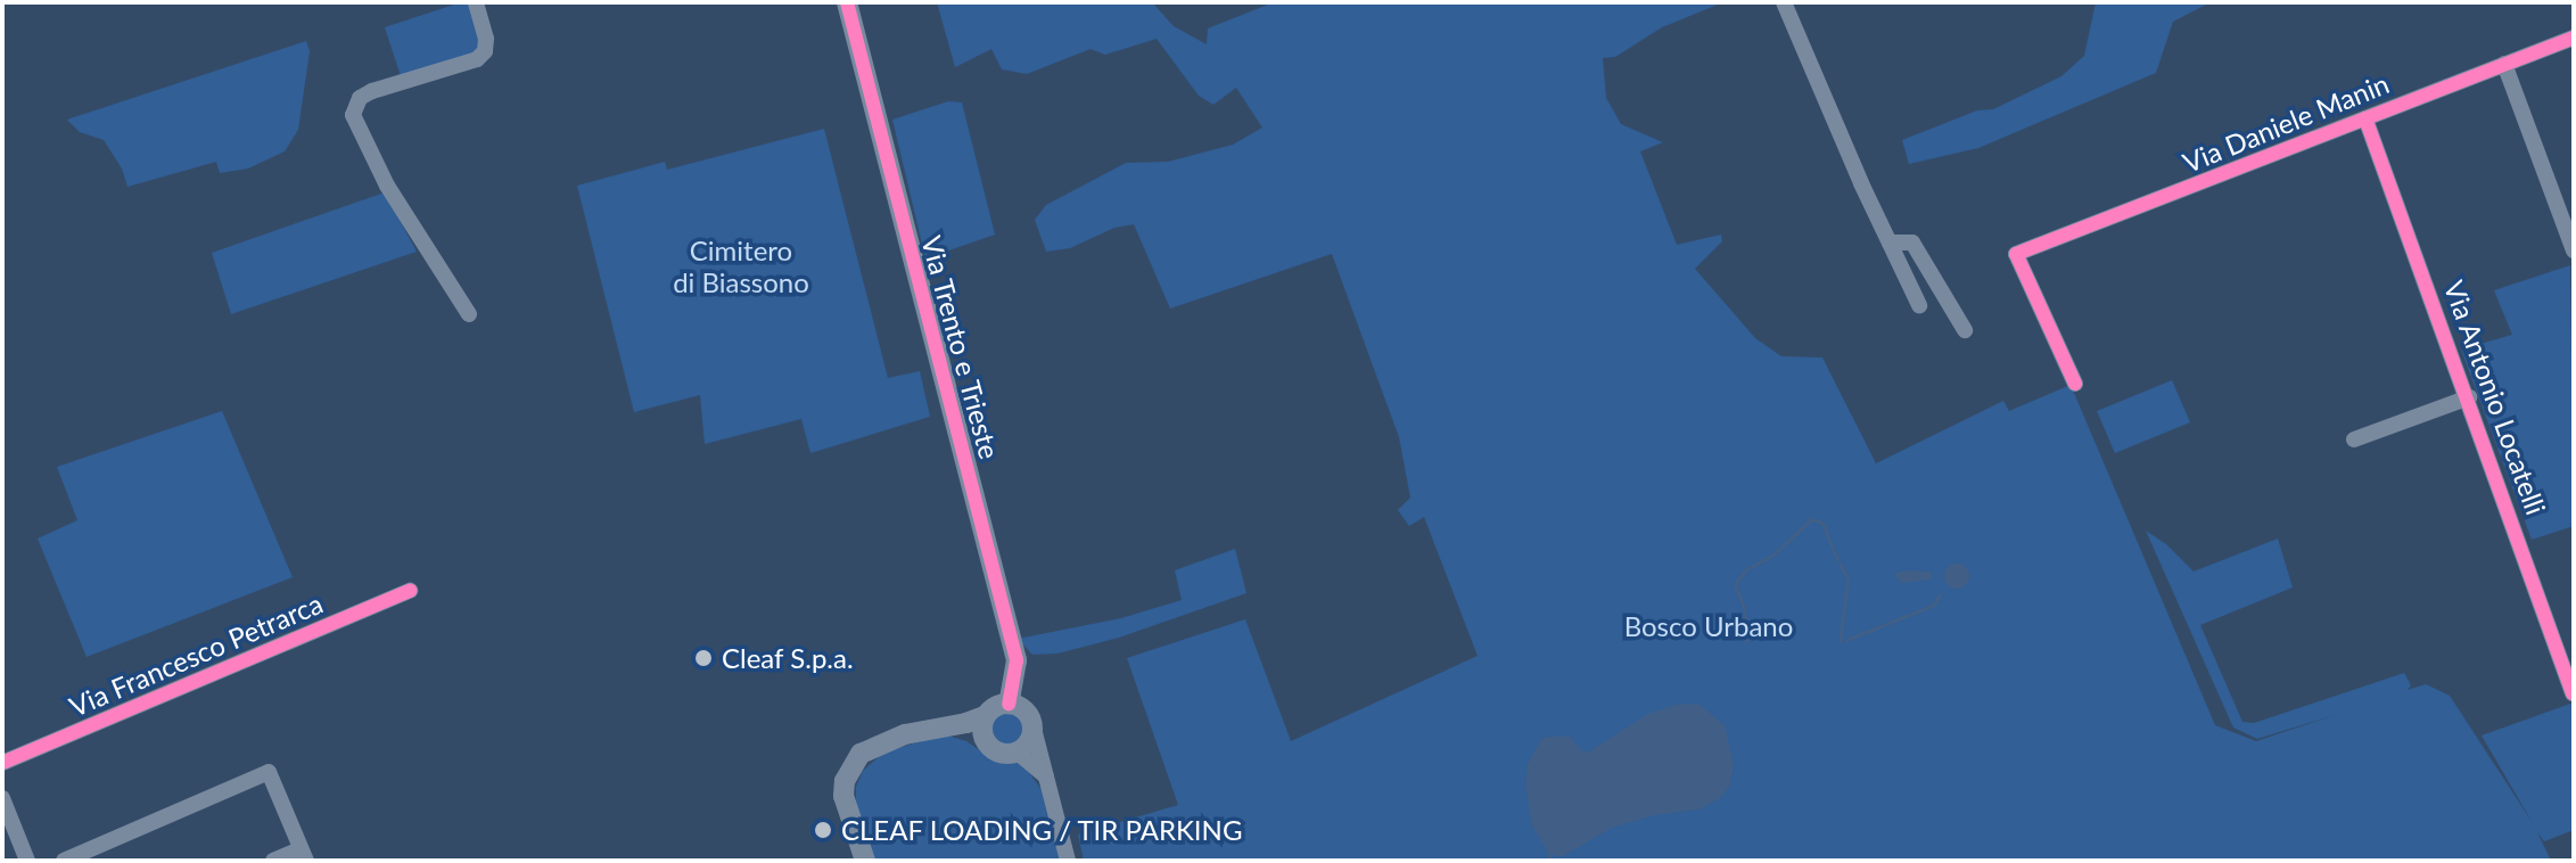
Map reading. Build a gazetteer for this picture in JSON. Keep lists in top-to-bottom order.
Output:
{
  "streets": {
    "street": [
      "Via Daniele Manin",
      "Via Trento e Trieste",
      "Via Antonio Locatelli",
      "Via Francesco Petrarca"
    ]
  },
  "crossings": [
    ["Via Daniele Manin", "Via Antonio Locatelli"]
  ],
  "parks": ["Cimitero di Biassono", "Bosco Urbano"],
  "places": ["Cleaf S.p.a.", "CLEAF LOADING / TIR PARKING"]
}
